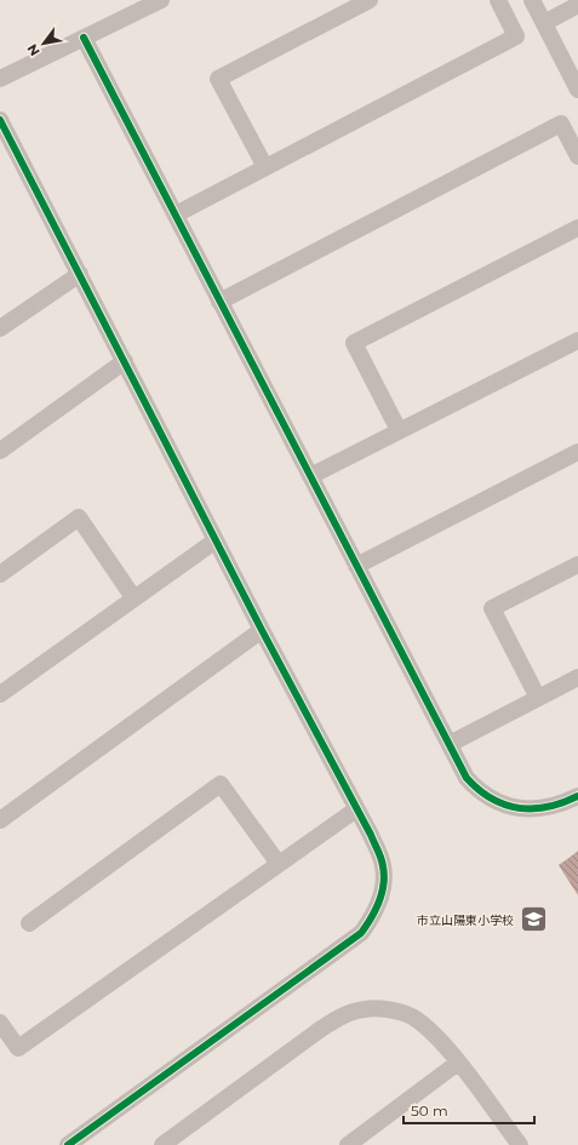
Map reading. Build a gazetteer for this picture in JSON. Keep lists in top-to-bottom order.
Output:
{
  "places": {
    "school or university": ["市立山陽東小学校"]
  },
  "scale_bar": "50 m",
  "north": "bottom left"
}
